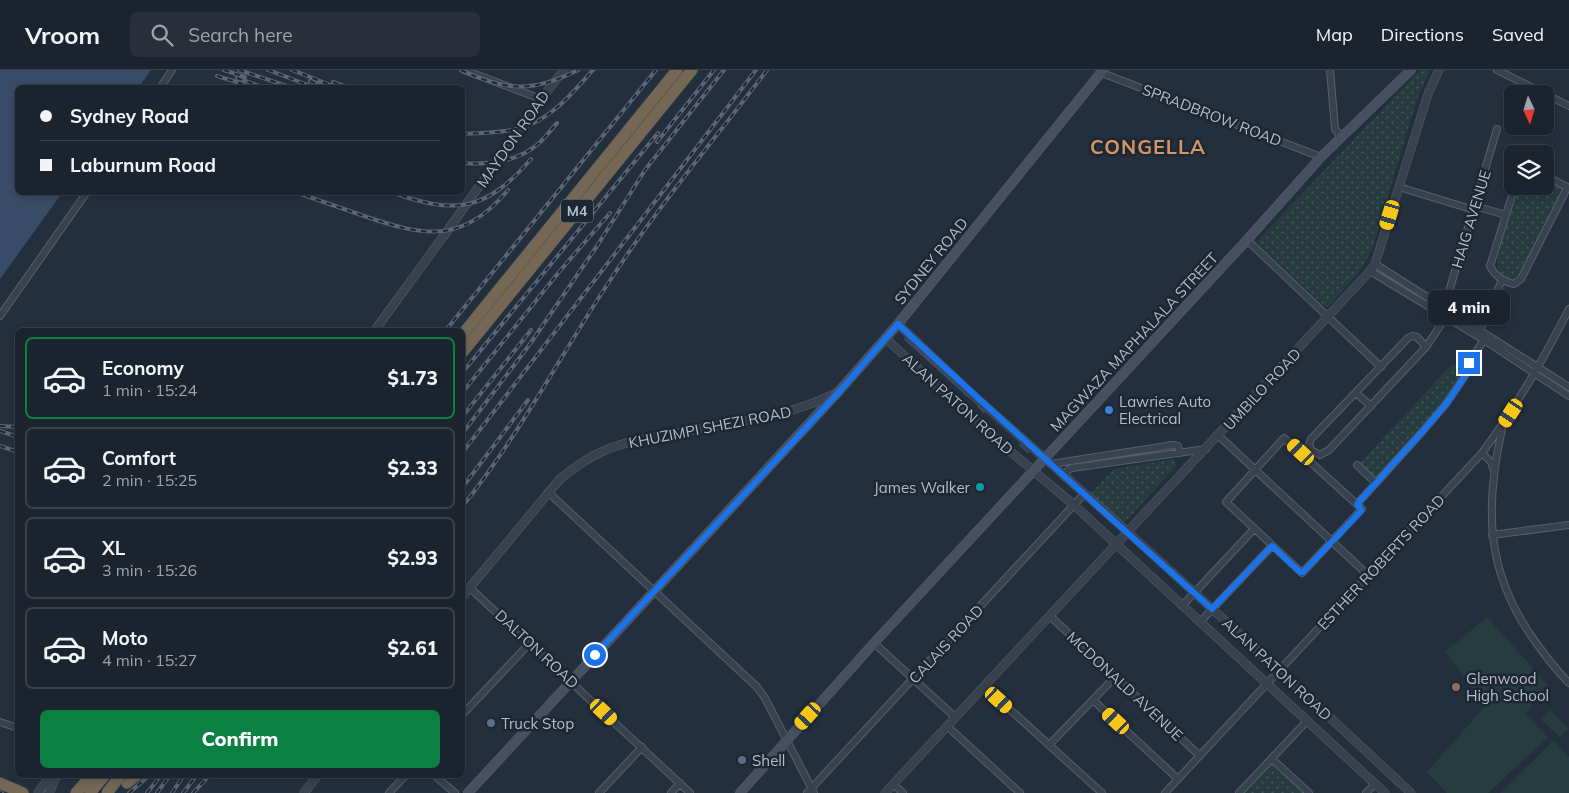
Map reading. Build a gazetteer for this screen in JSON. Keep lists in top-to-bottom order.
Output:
{
  "streets": {
    "highway": ["M4"],
    "main road": ["SYDNEY ROAD", "MAGWAZA MAPHALALA STREET"],
    "street": [
      "SPRADBROW ROAD",
      "MAYDON ROAD",
      "HAIG AVENUE",
      "UMBILO ROAD",
      "ALAN PATON ROAD",
      "KHUZIMPI SHEZI ROAD",
      "ESTHER ROBERTS ROAD",
      "CALAIS ROAD",
      "DALTON ROAD",
      "MCDONALD AVENUE"
    ]
  },
  "crossings": [
    ["SPRADBROW ROAD", "SYDNEY ROAD"],
    ["SPRADBROW ROAD", "MAGWAZA MAPHALALA STREET"],
    ["SYDNEY ROAD", "ALAN PATON ROAD"],
    ["SYDNEY ROAD", "KHUZIMPI SHEZI ROAD"],
    ["SYDNEY ROAD", "DALTON ROAD"],
    ["MAGWAZA MAPHALALA STREET", "ALAN PATON ROAD"],
    ["UMBILO ROAD", "ALAN PATON ROAD"],
    ["UMBILO ROAD", "MCDONALD AVENUE"],
    ["ALAN PATON ROAD", "ESTHER ROBERTS ROAD"],
    ["ALAN PATON ROAD", "CALAIS ROAD"],
    ["KHUZIMPI SHEZI ROAD", "DALTON ROAD"],
    ["ESTHER ROBERTS ROAD", "MCDONALD AVENUE"]
  ],
  "districts": ["CONGELLA"],
  "places": [
    "Lawries Auto Electrical",
    "James Walker",
    "Glenwood High School",
    "Truck Stop",
    "Shell"
  ],
  "north": "bottom",
  "page": {
    "header": "Vroom",
    "search": "Search here",
    "nav": ["Map", "Directions", "Saved"],
    "banner": ["Sydney Road", "Laburnum Road"],
    "bubble": "4 min",
    "list": [
      {
        "name": "Economy",
        "note": "1 min · 15:24",
        "value": "$1.73"
      },
      {
        "name": "Comfort",
        "note": "2 min · 15:25",
        "value": "$2.33"
      },
      {
        "name": "XL",
        "note": "3 min · 15:26",
        "value": "$2.93"
      },
      {
        "name": "Moto",
        "note": "4 min · 15:27",
        "value": "$2.61"
      }
    ],
    "buttons": "Confirm"
  }
}
